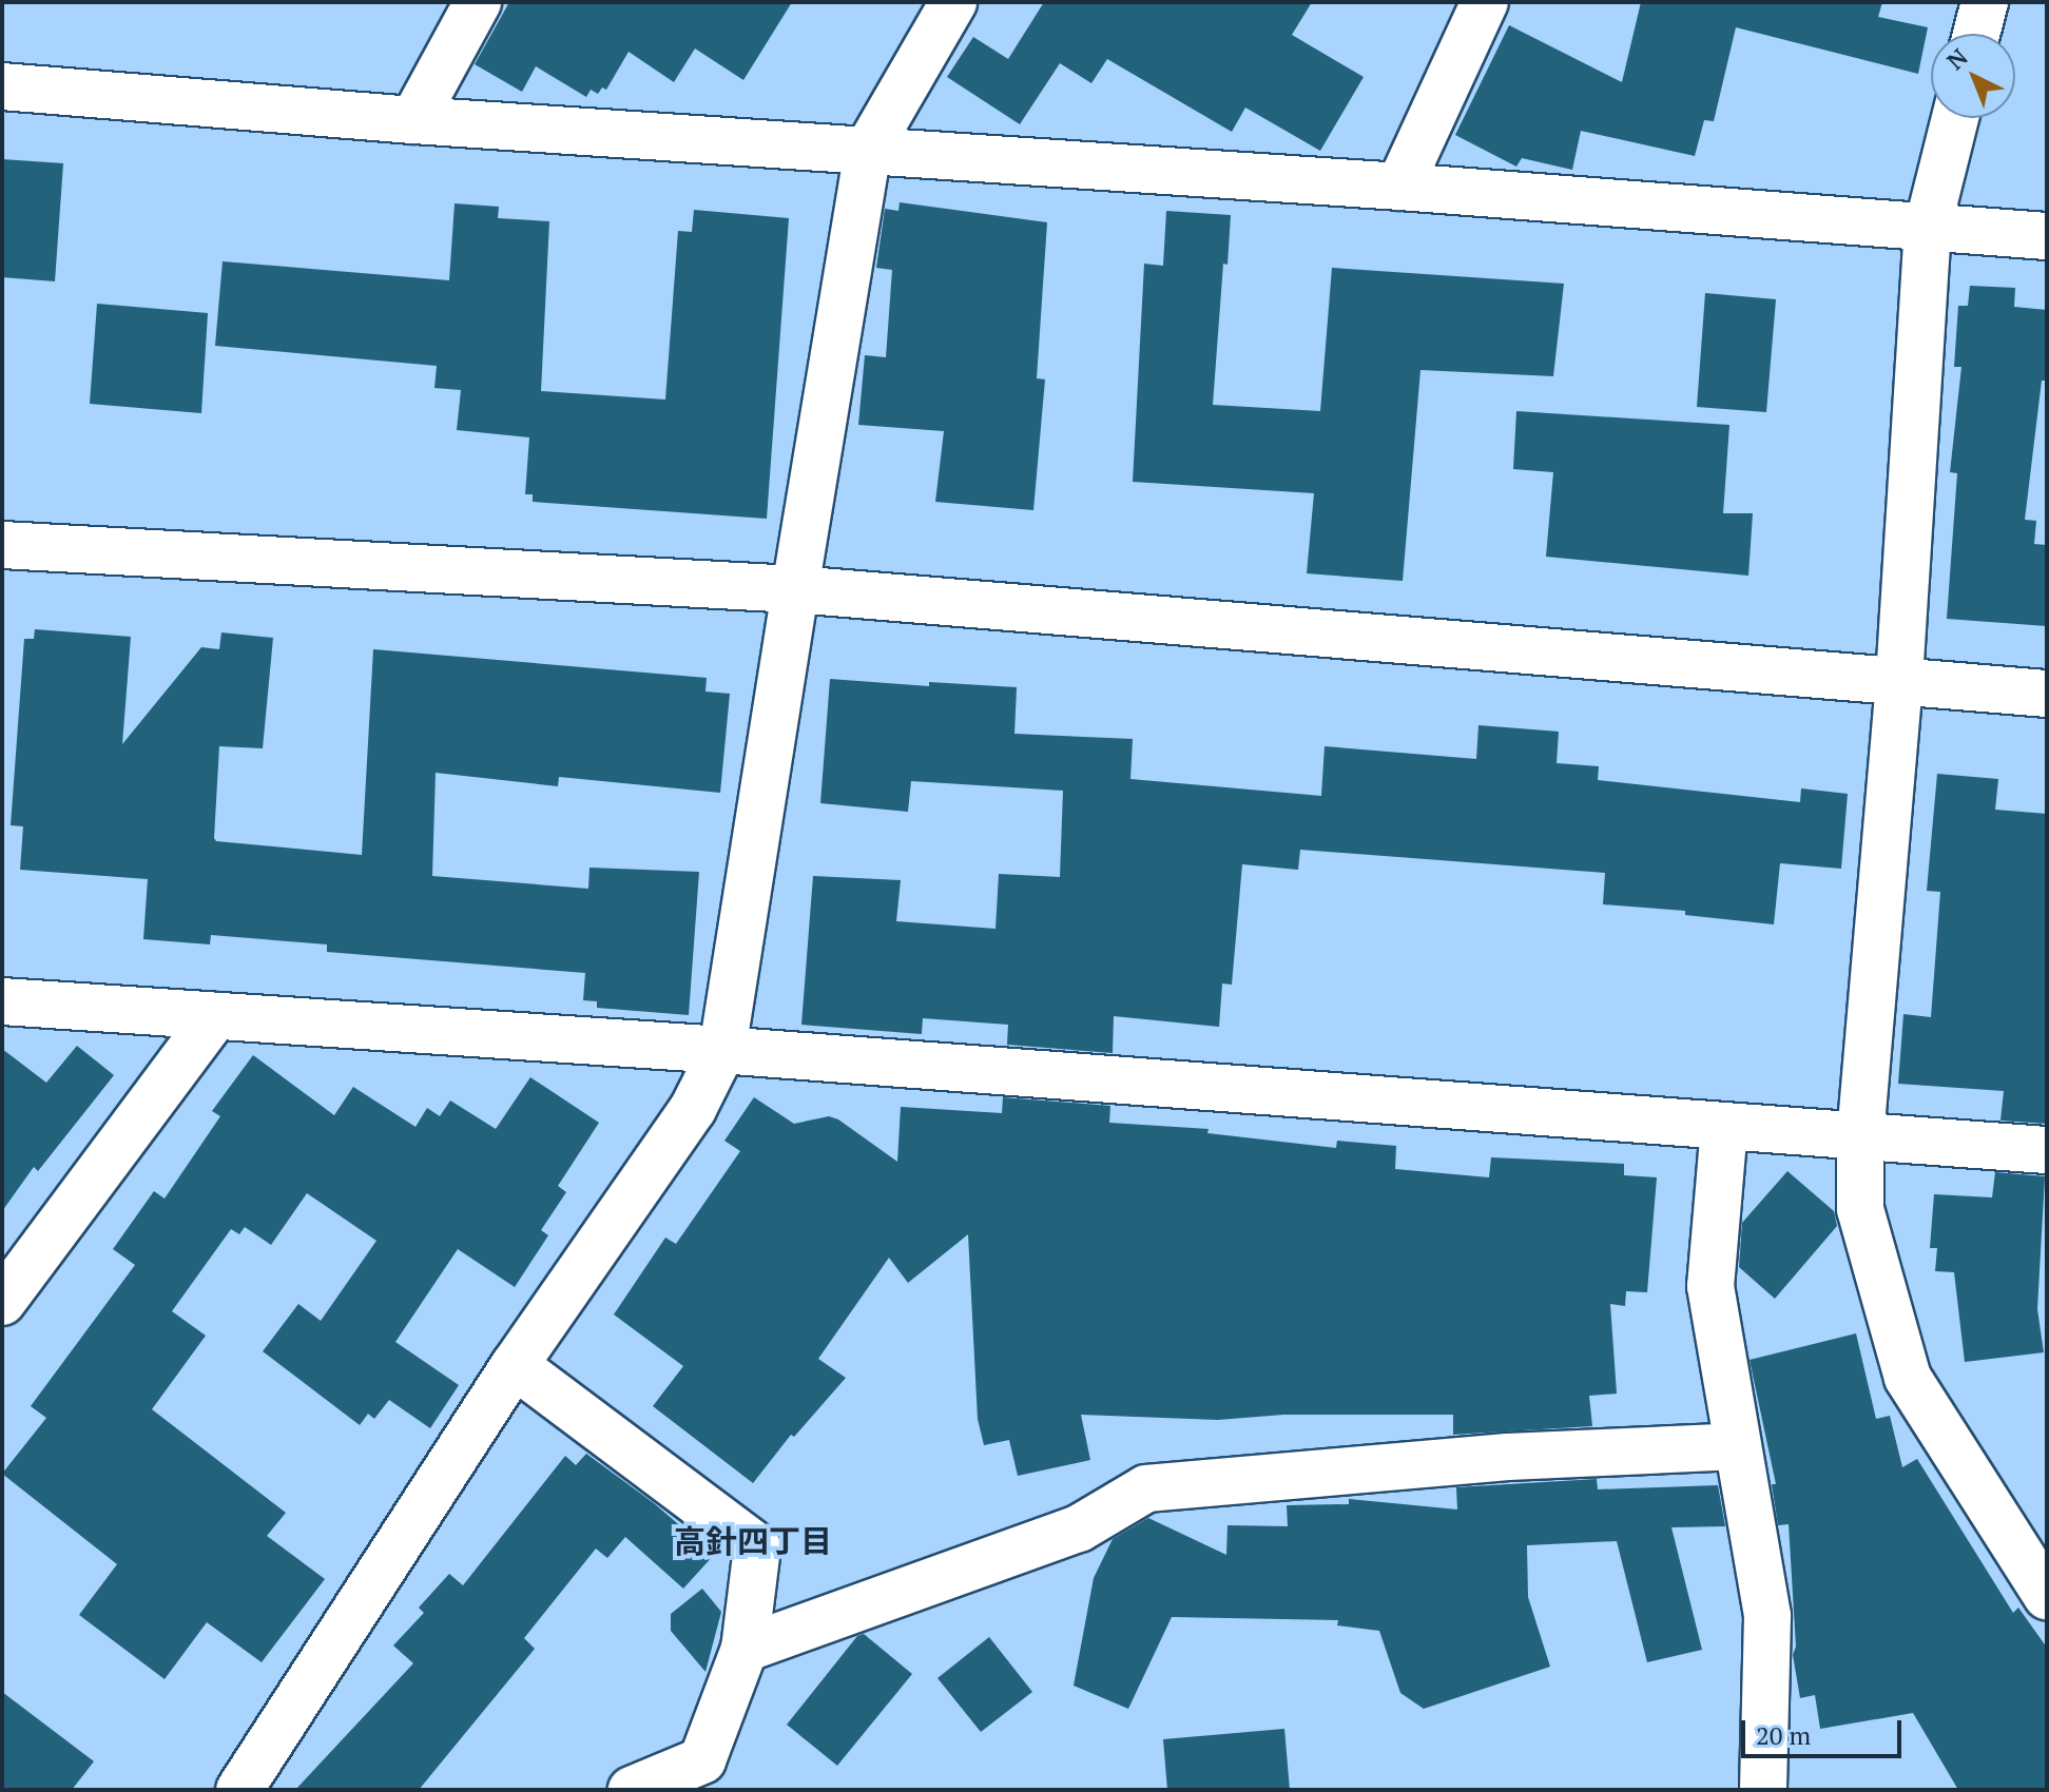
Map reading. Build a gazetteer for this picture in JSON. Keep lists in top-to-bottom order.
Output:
{
  "districts": ["高針四丁目"],
  "scale_bar": "20 m",
  "north": "top left"
}
